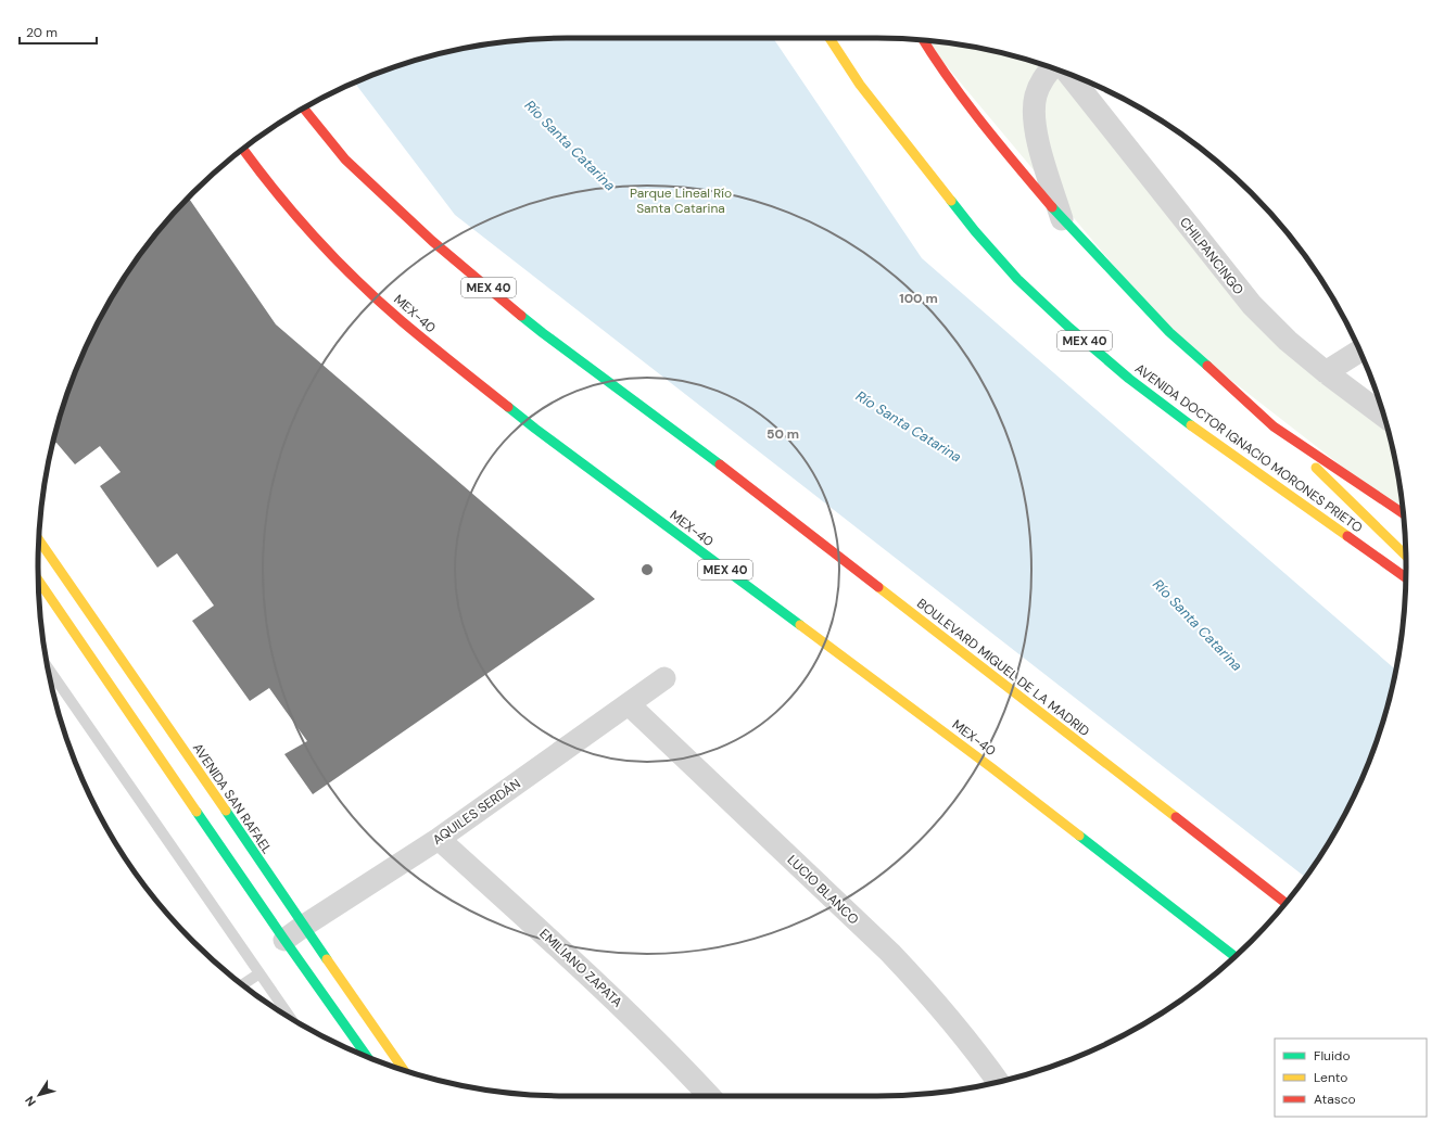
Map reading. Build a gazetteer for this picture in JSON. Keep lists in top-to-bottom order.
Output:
{
  "streets": {
    "main road": [
      "MEX 40",
      "MEX-40",
      "AVENIDA DOCTOR IGNACIO MORONES PRIETO",
      "BOULEVARD MIGUEL DE LA MADRID",
      "AVENIDA SAN RAFAEL"
    ],
    "street": [
      "CHILPANCINGO",
      "AQUILES SERDÁN",
      "LUCIO BLANCO",
      "EMILIANO ZAPATA"
    ]
  },
  "crossings": [
    ["AVENIDA SAN RAFAEL", "AQUILES SERDÁN"],
    ["AQUILES SERDÁN", "LUCIO BLANCO"],
    ["AQUILES SERDÁN", "EMILIANO ZAPATA"]
  ],
  "water": ["Río Santa Catarina"],
  "parks": ["Parque Lineal Río Santa Catarina"],
  "legend": ["Fluido", "Lento", "Atasco"],
  "scale_bar": "20 m",
  "north": "bottom left",
  "rings": ["100 m", "50 m"]
}
